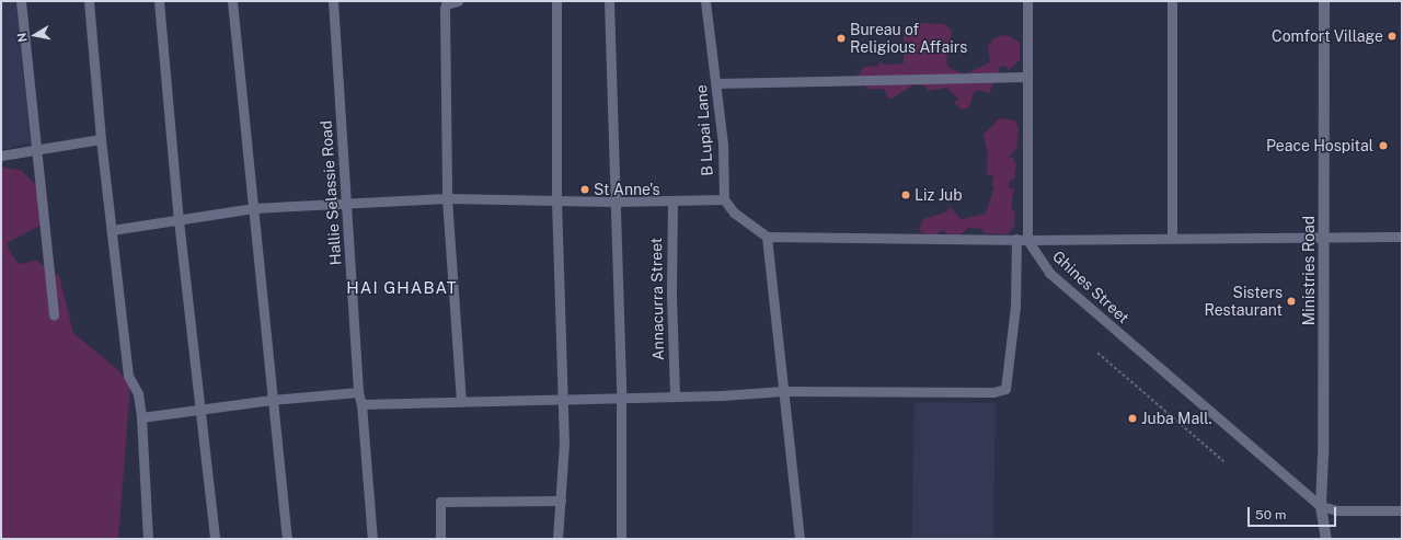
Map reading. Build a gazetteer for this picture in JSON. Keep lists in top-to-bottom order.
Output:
{
  "streets": {
    "street": [
      "B Lupai Lane",
      "Hallie Selassie Road",
      "Ministries Road",
      "Ghines Street",
      "Annacurra Street"
    ]
  },
  "crossings": [
    ["Ministries Road", "Ghines Street"]
  ],
  "districts": ["HAI GHABAT"],
  "places": [
    "Comfort Village",
    "Bureau of Religious Affairs",
    "Peace Hospital",
    "St Anne's",
    "Liz Jub",
    "Sisters Restaurant",
    "Juba Mall."
  ],
  "scale_bar": "50 m",
  "north": "left"
}
